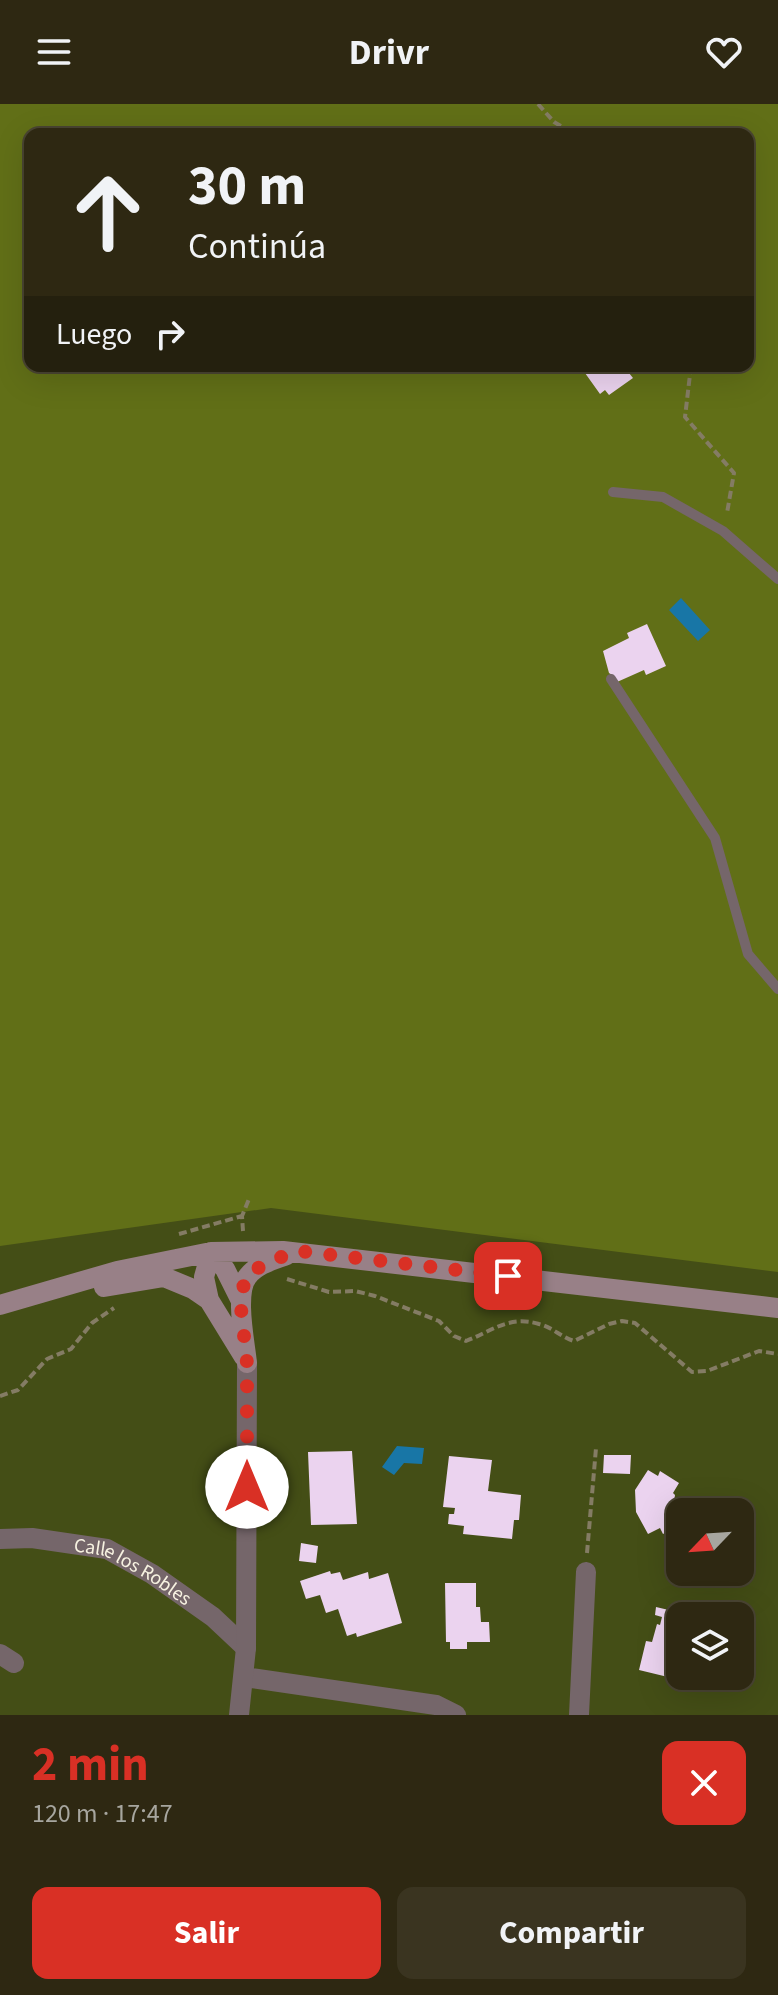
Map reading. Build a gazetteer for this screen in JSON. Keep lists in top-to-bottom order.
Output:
{
  "streets": {
    "street": ["Calle los Robles"]
  },
  "north": "bottom left",
  "page": {
    "header": "Drivr",
    "turn": ["30 m", "Continúa"],
    "then": "Luego",
    "heading": ["2 min", "120 m · 17:47"],
    "buttons": ["Salir", "Compartir"]
  }
}
